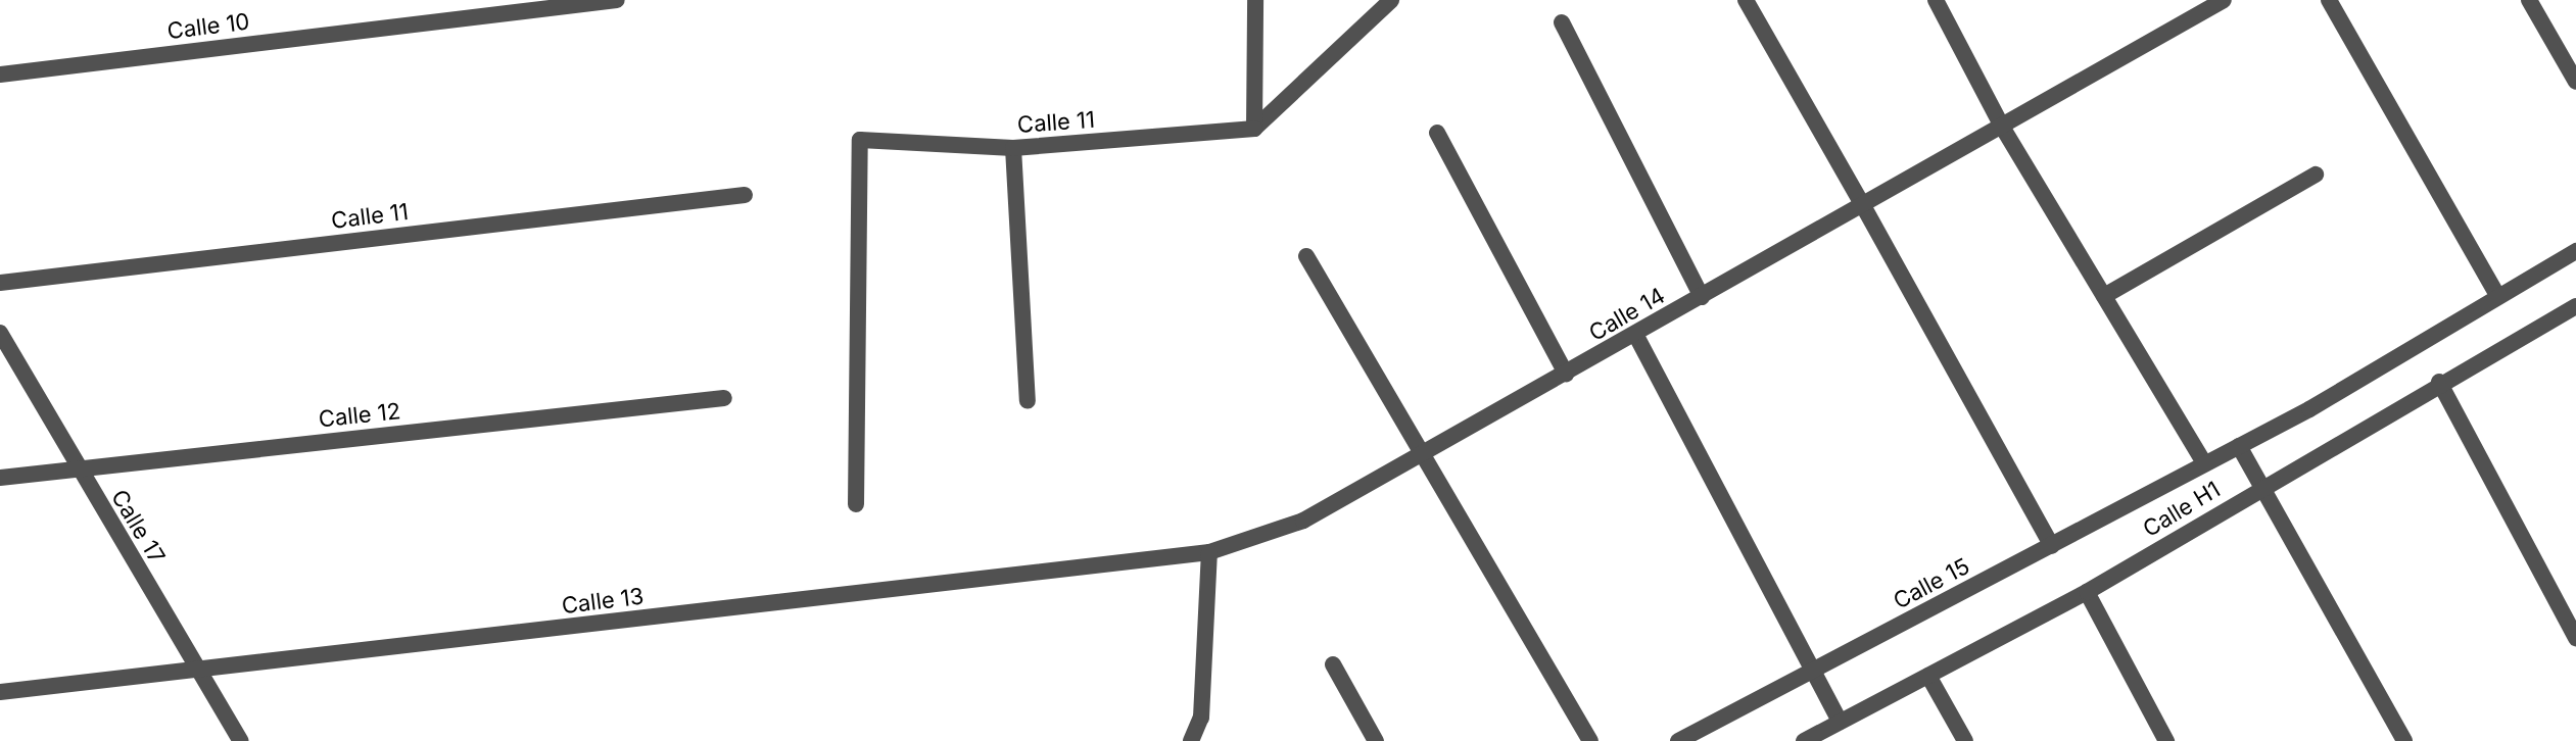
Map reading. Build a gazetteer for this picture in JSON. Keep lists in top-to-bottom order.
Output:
{
  "streets": {
    "street": [
      "Calle 10",
      "Calle 11",
      "Calle 14",
      "Calle 12",
      "Calle H1",
      "Calle 17",
      "Calle 15",
      "Calle 13"
    ]
  },
  "crossings": [
    ["Calle 14", "Calle 13"],
    ["Calle 12", "Calle 17"],
    ["Calle H1", "Calle 15"],
    ["Calle 17", "Calle 13"]
  ]
}
